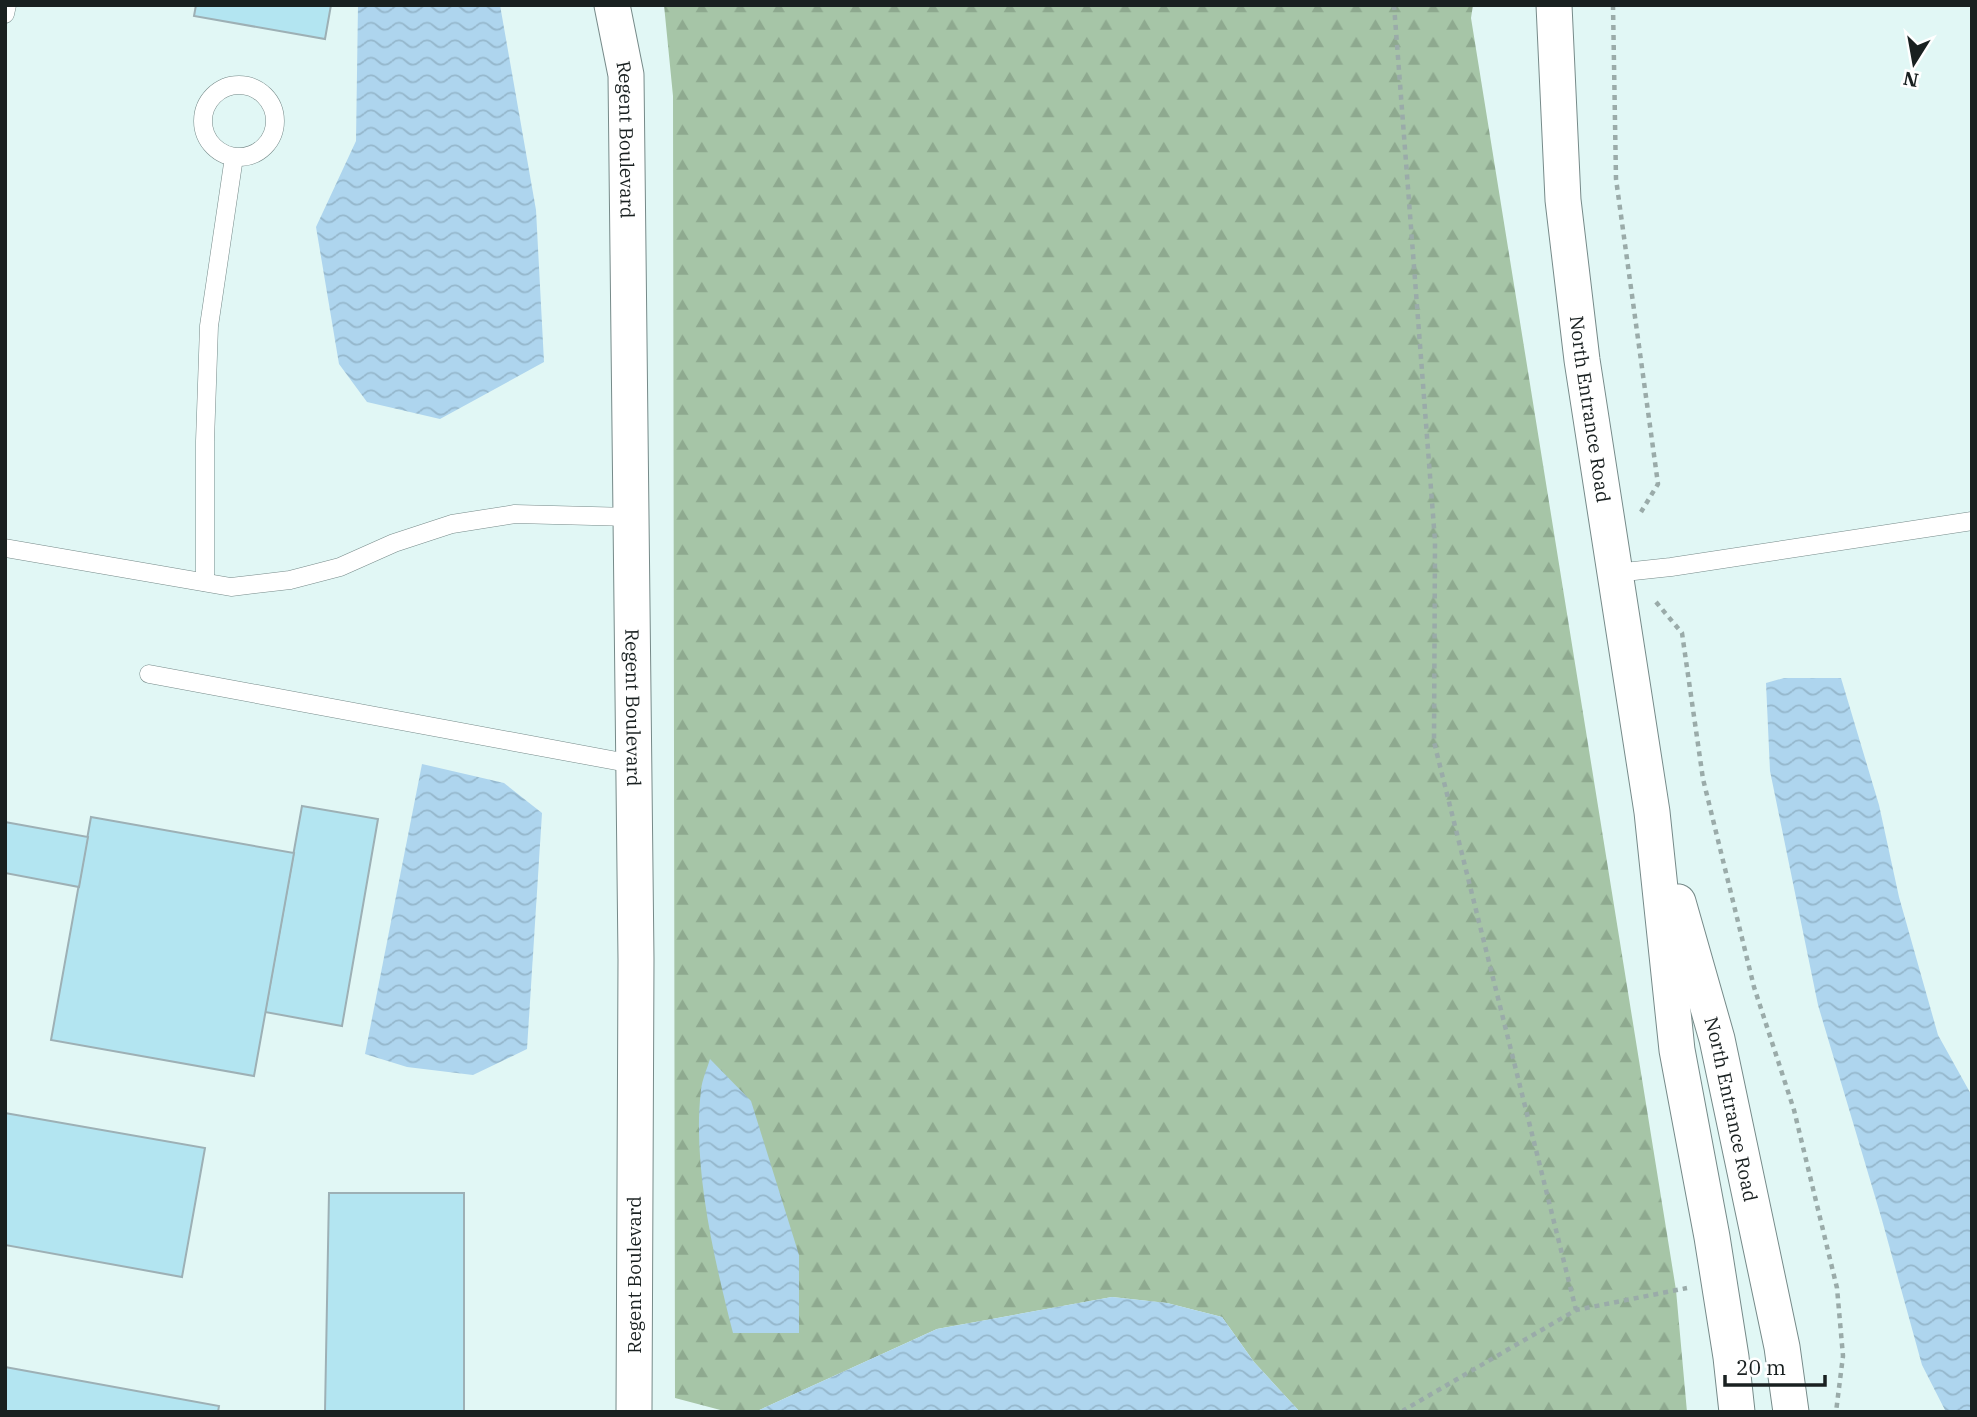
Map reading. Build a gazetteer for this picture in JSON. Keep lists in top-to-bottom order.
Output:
{
  "streets": {
    "street": ["Regent Boulevard", "North Entrance Road"]
  },
  "scale_bar": "20 m",
  "north": "bottom"
}
